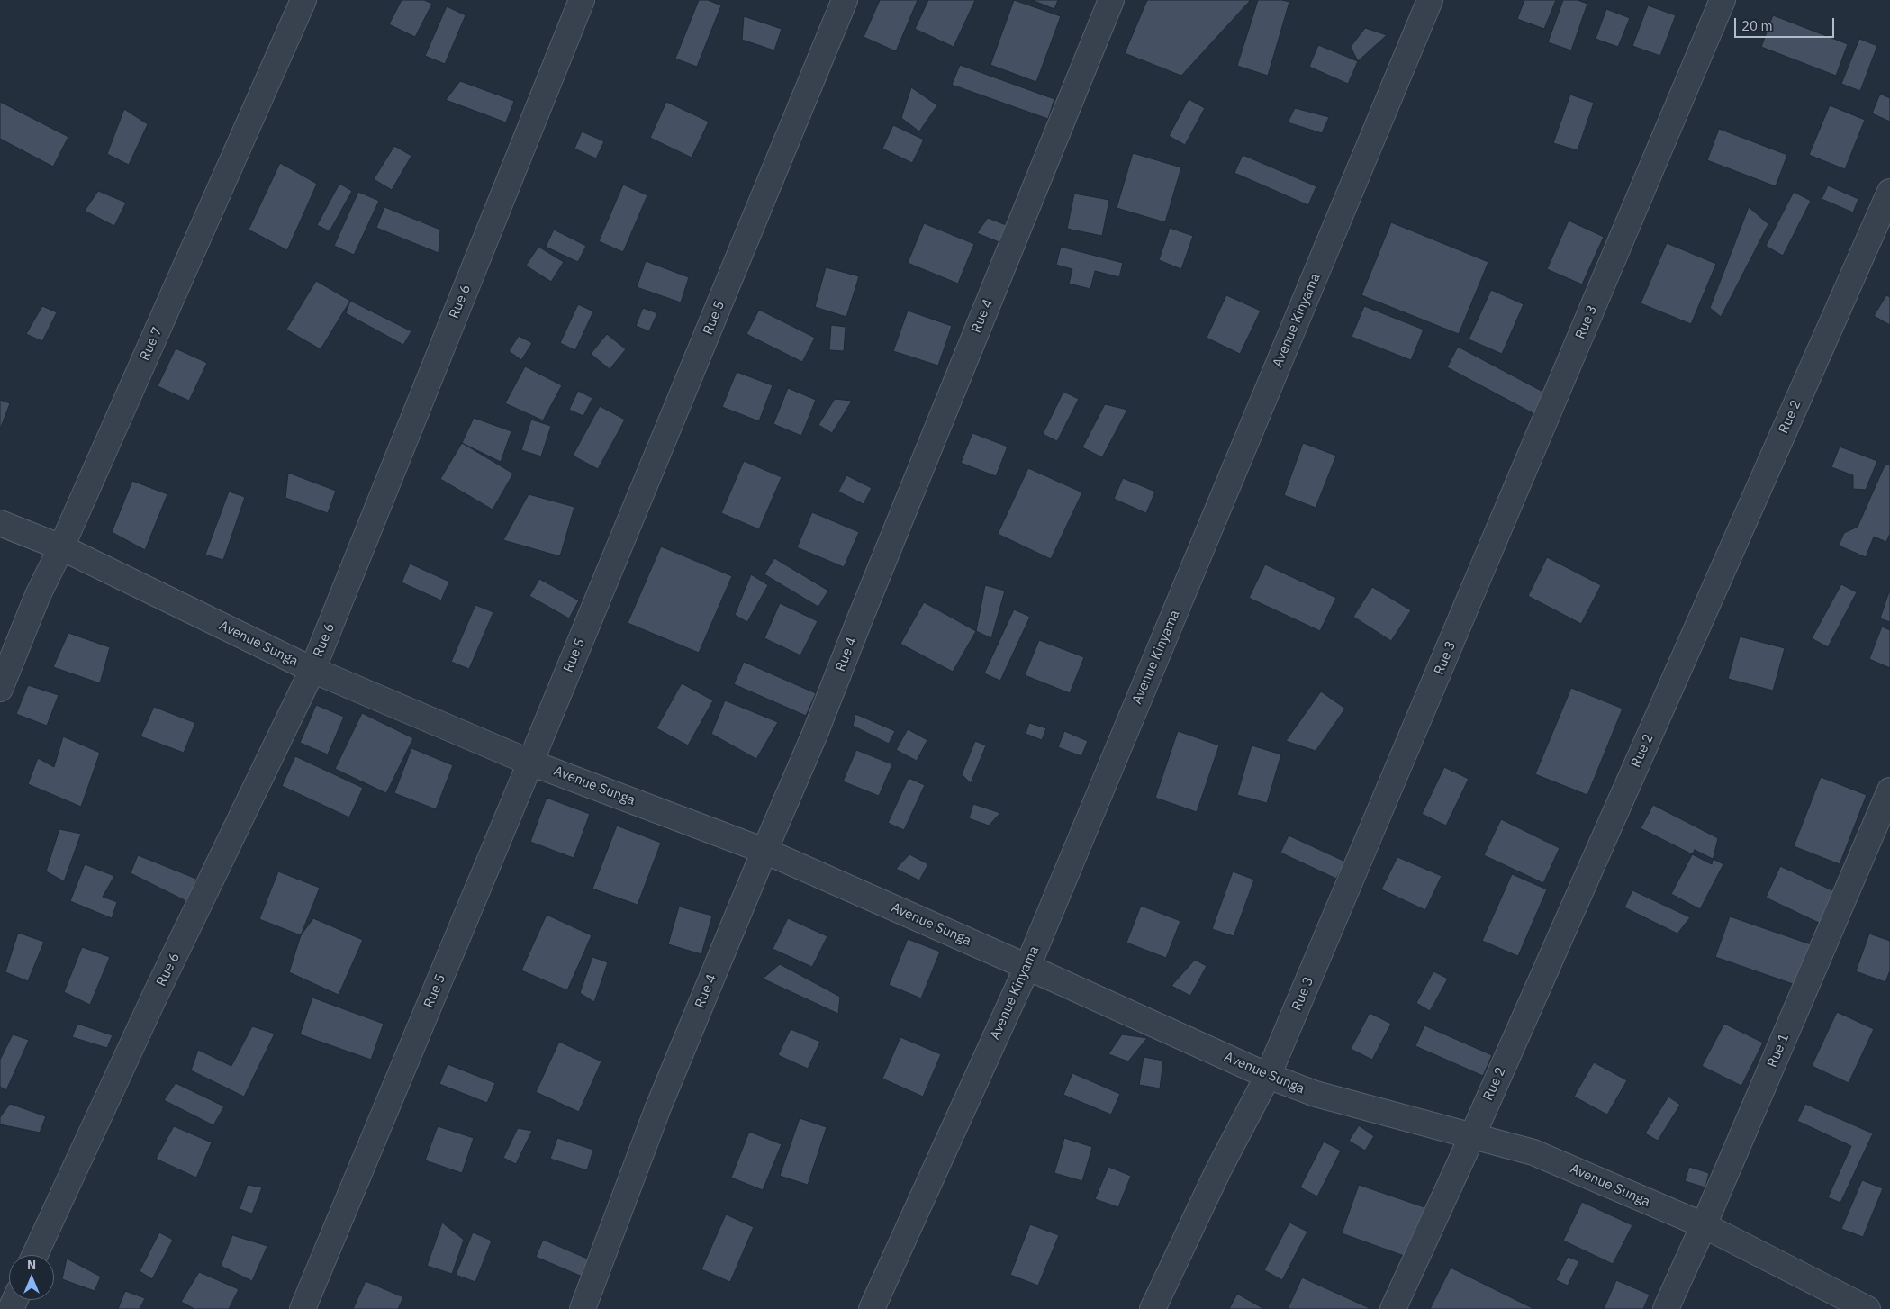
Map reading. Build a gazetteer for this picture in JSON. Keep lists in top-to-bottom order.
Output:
{
  "streets": {
    "street": [
      "Rue 6",
      "Rue 4",
      "Rue 5",
      "Avenue Kinyama",
      "Rue 3",
      "Rue 7",
      "Rue 2",
      "Avenue Sunga",
      "Rue 1"
    ]
  },
  "crossings": [
    ["Rue 6", "Avenue Sunga"],
    ["Rue 4", "Avenue Sunga"],
    ["Rue 5", "Avenue Sunga"],
    ["Avenue Kinyama", "Avenue Sunga"],
    ["Rue 3", "Avenue Sunga"],
    ["Rue 7", "Avenue Sunga"],
    ["Rue 2", "Avenue Sunga"],
    ["Avenue Sunga", "Rue 1"]
  ],
  "scale_bar": "20 m",
  "north": "top"
}
